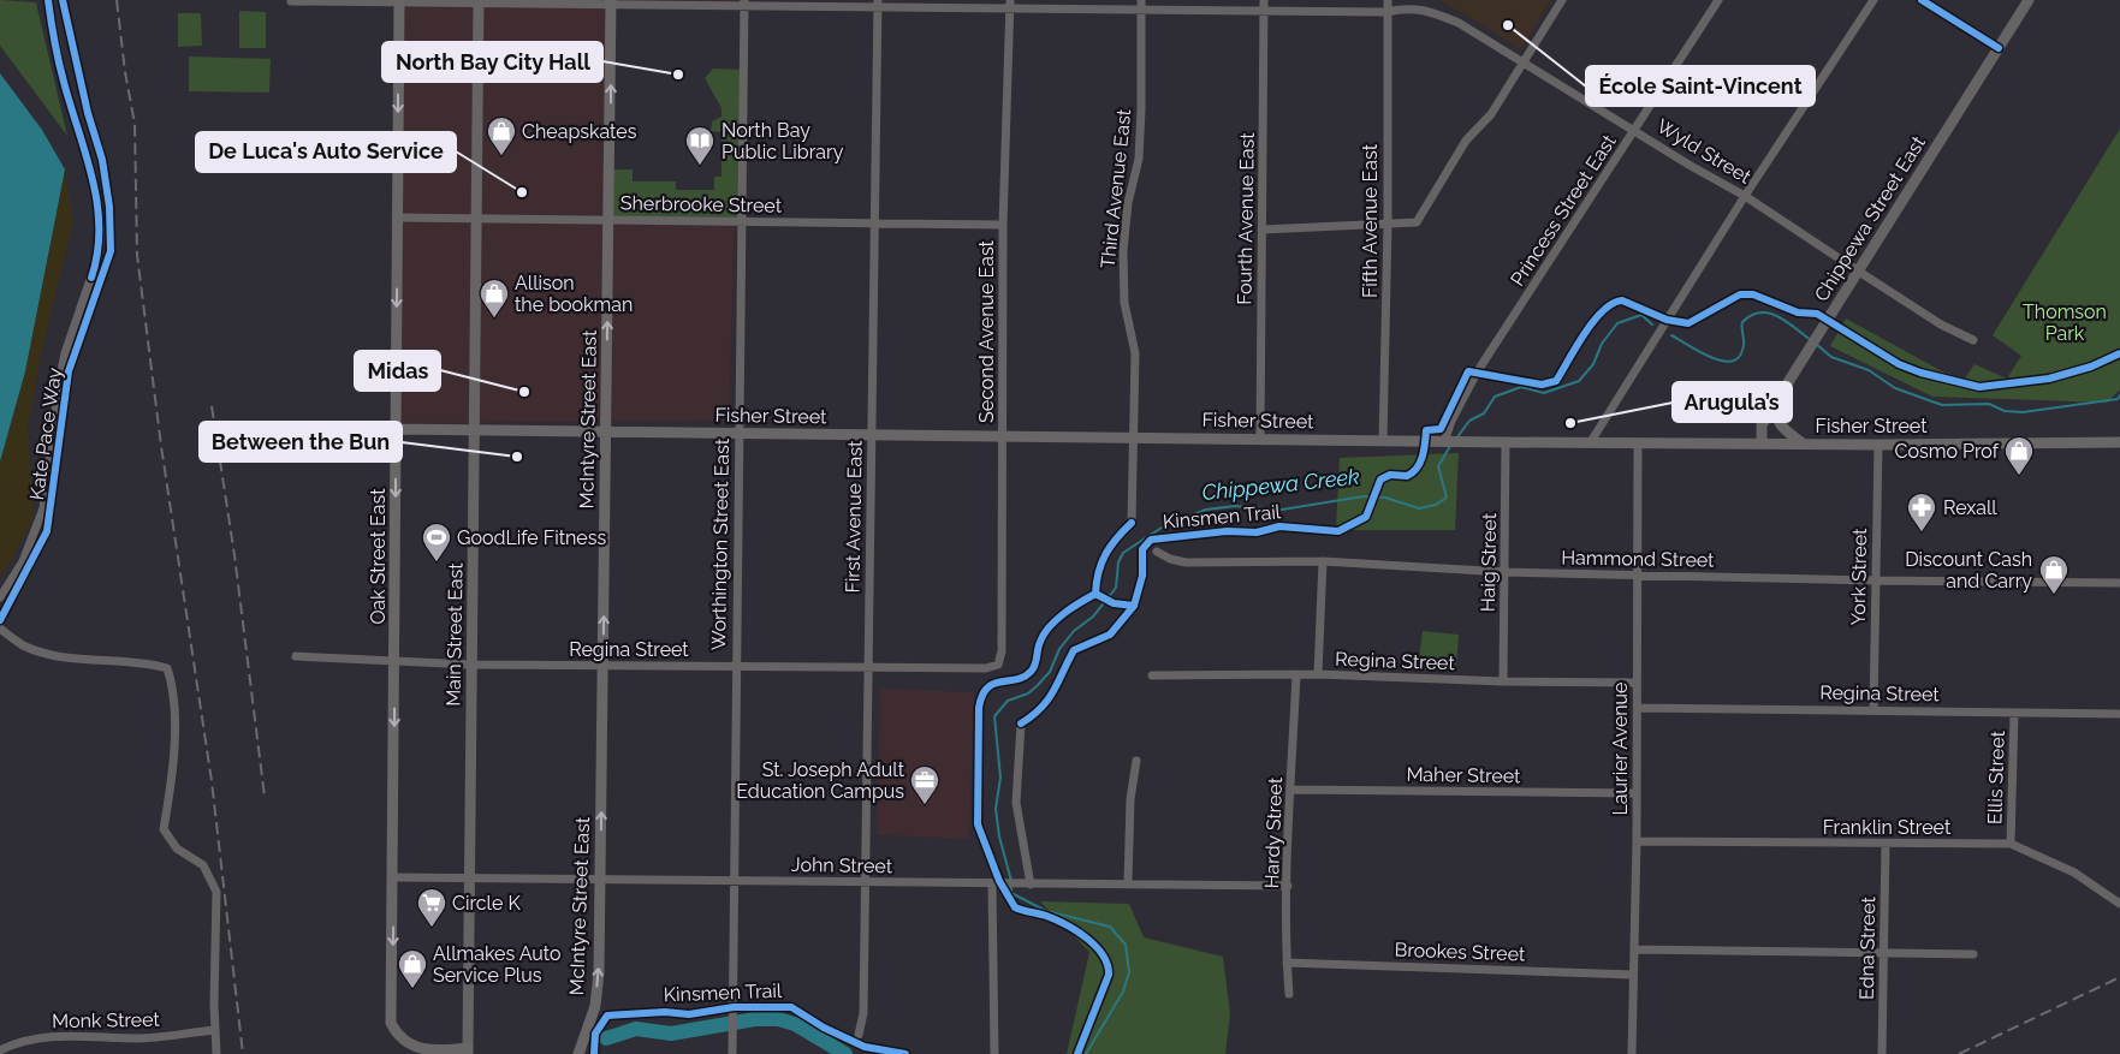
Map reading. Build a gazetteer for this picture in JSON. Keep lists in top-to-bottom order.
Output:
{
  "streets": {
    "main road": ["Fisher Street", "McIntyre Street East", "Oak Street East"],
    "street": [
      "Wyld Street",
      "Third Avenue East",
      "Sherbrooke Street",
      "Princess Street East",
      "Fourth Avenue East",
      "Chippewa Street East",
      "Fifth Avenue East",
      "Second Avenue East",
      "First Avenue East",
      "Worthington Street East",
      "Hammond Street",
      "Haig Street",
      "York Street",
      "Main Street East",
      "Regina Street",
      "Laurier Avenue",
      "Maher Street",
      "Ellis Street",
      "Franklin Street",
      "Hardy Street",
      "John Street",
      "Edna Street",
      "Brookes Street",
      "Monk Street"
    ],
    "cycle path": ["Kate Pace Way", "Kinsmen Trail"]
  },
  "crossings": [
    ["Wyld Street", "Third Avenue East"],
    ["Wyld Street", "Princess Street East"],
    ["Wyld Street", "Fourth Avenue East"],
    ["Wyld Street", "Chippewa Street East"],
    ["Wyld Street", "Fifth Avenue East"],
    ["Wyld Street", "Second Avenue East"],
    ["Wyld Street", "McIntyre Street East"],
    ["Wyld Street", "First Avenue East"],
    ["Wyld Street", "Worthington Street East"],
    ["Wyld Street", "Oak Street East"],
    ["Wyld Street", "Main Street East"],
    ["Third Avenue East", "Fisher Street"],
    ["Sherbrooke Street", "Second Avenue East"],
    ["Sherbrooke Street", "McIntyre Street East"],
    ["Sherbrooke Street", "First Avenue East"],
    ["Sherbrooke Street", "Worthington Street East"],
    ["Sherbrooke Street", "Oak Street East"],
    ["Sherbrooke Street", "Main Street East"],
    ["Princess Street East", "Fisher Street"],
    ["Fourth Avenue East", "Fisher Street"],
    ["Chippewa Street East", "Fisher Street"],
    ["Fifth Avenue East", "Fisher Street"],
    ["Second Avenue East", "Fisher Street"],
    ["Second Avenue East", "Regina Street"],
    ["Fisher Street", "McIntyre Street East"],
    ["Fisher Street", "First Avenue East"],
    ["Fisher Street", "Worthington Street East"],
    ["Fisher Street", "Oak Street East"],
    ["Fisher Street", "Haig Street"],
    ["Fisher Street", "York Street"],
    ["Fisher Street", "Main Street East"],
    ["Fisher Street", "Laurier Avenue"],
    ["McIntyre Street East", "Regina Street"],
    ["McIntyre Street East", "John Street"],
    ["First Avenue East", "Regina Street"],
    ["First Avenue East", "John Street"],
    ["Worthington Street East", "Regina Street"],
    ["Worthington Street East", "John Street"],
    ["Oak Street East", "Main Street East"],
    ["Oak Street East", "Regina Street"],
    ["Oak Street East", "John Street"],
    ["Hammond Street", "Haig Street"],
    ["Hammond Street", "York Street"],
    ["Hammond Street", "Laurier Avenue"],
    ["Haig Street", "Regina Street"],
    ["York Street", "Regina Street"],
    ["Main Street East", "Regina Street"],
    ["Main Street East", "John Street"],
    ["Regina Street", "Laurier Avenue"],
    ["Regina Street", "Ellis Street"],
    ["Regina Street", "Hardy Street"],
    ["Laurier Avenue", "Maher Street"],
    ["Laurier Avenue", "Franklin Street"],
    ["Laurier Avenue", "Brookes Street"],
    ["Maher Street", "Hardy Street"],
    ["Ellis Street", "Franklin Street"],
    ["Franklin Street", "Edna Street"],
    ["Hardy Street", "John Street"],
    ["Hardy Street", "Brookes Street"]
  ],
  "one_way": ["McIntyre Street East", "Oak Street East"],
  "water": ["Chippewa Creek"],
  "parks": ["Thomson Park"],
  "places": {
    "other": [
      "École Saint-Vincent",
      "North Bay City Hall",
      "De Luca's Auto Service",
      "Midas",
      "Arugula’s",
      "Between the Bun"
    ],
    "shop": [
      "Cheapskates",
      "Allison the bookman",
      "Cosmo Prof",
      "Discount Cash and Carry",
      "Allmakes Auto Service Plus"
    ],
    "library": ["North Bay Public Library"],
    "pharmacy": ["Rexall"],
    "sports": ["GoodLife Fitness"],
    "office": ["St. Joseph Adult Education Campus"],
    "supermarket": ["Circle K"]
  }
}
